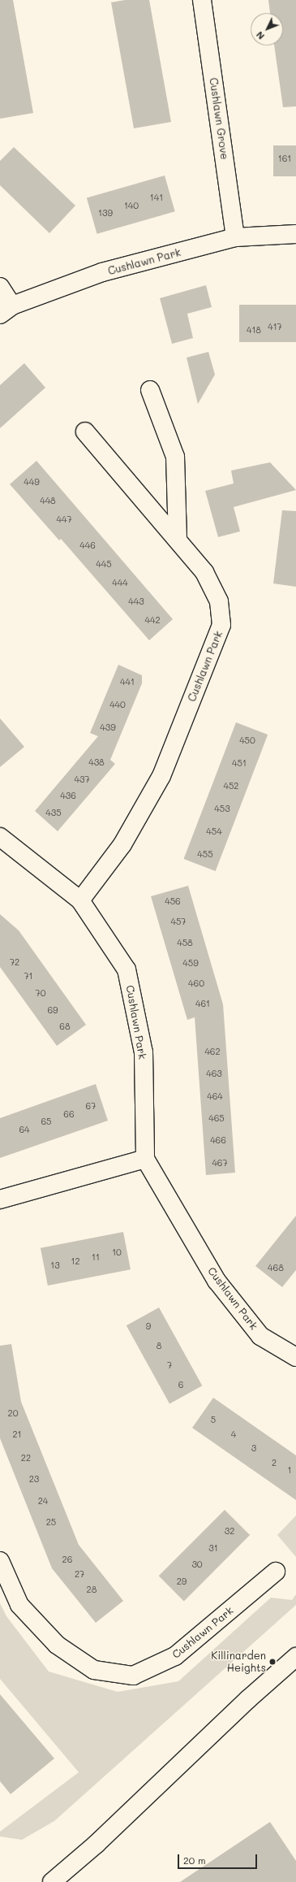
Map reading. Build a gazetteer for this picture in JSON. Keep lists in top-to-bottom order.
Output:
{
  "streets": {
    "street": ["Cushlawn Grove", "Cushlawn Park"]
  },
  "crossings": [
    ["Cushlawn Grove", "Cushlawn Park"]
  ],
  "places": ["Killinarden Heights"],
  "house_numbers": [
    "161",
    "141",
    "140",
    "139",
    "417",
    "418",
    "449",
    "448",
    "447",
    "446",
    "445",
    "444",
    "443",
    "442",
    "441",
    "440",
    "439",
    "450",
    "438",
    "451",
    "437",
    "452",
    "436",
    "453",
    "435",
    "454",
    "455",
    "456",
    "457",
    "458",
    "72",
    "459",
    "71",
    "460",
    "70",
    "461",
    "69",
    "68",
    "462",
    "463",
    "464",
    "67",
    "66",
    "465",
    "65",
    "64",
    "466",
    "467",
    "10",
    "11",
    "12",
    "13",
    "468",
    "9",
    "8",
    "7",
    "6",
    "20",
    "5",
    "21",
    "4",
    "3",
    "22",
    "2",
    "1",
    "23",
    "24",
    "25",
    "32",
    "31",
    "26",
    "30",
    "27",
    "29",
    "28"
  ],
  "scale_bar": "20 m",
  "north": "bottom left"
}
